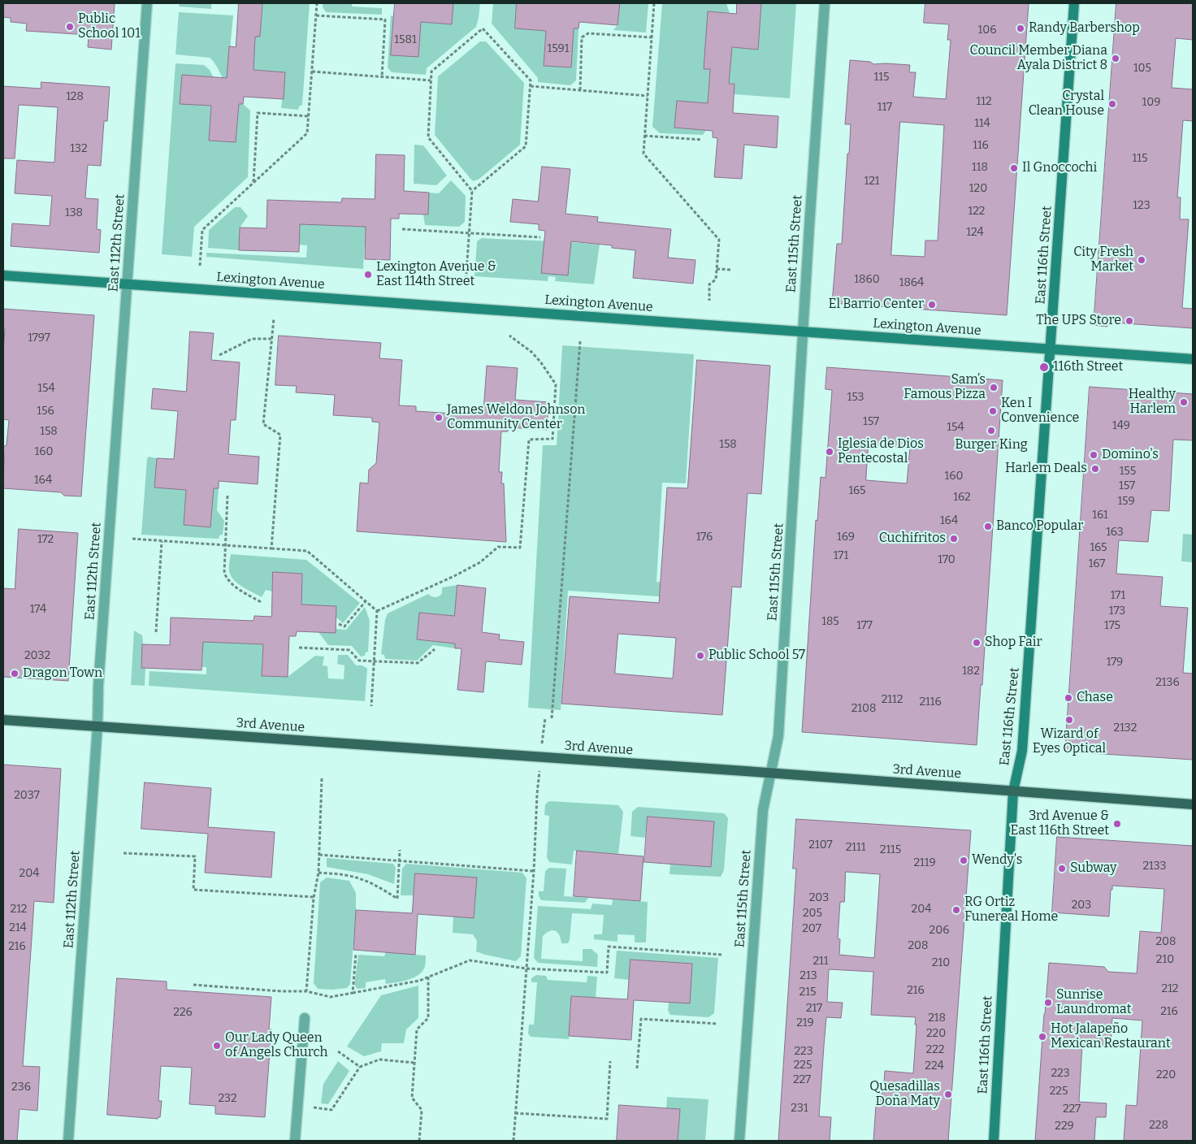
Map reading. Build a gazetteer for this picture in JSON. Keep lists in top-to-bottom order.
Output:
{
  "streets": {
    "main road": ["East 116th Street", "Lexington Avenue", "3rd Avenue"],
    "street": ["East 112th Street", "East 115th Street"]
  },
  "crossings": [
    ["East 112th Street", "Lexington Avenue"],
    ["East 112th Street", "3rd Avenue"],
    ["East 115th Street", "Lexington Avenue"],
    ["East 115th Street", "3rd Avenue"],
    ["East 116th Street", "Lexington Avenue"],
    ["East 116th Street", "3rd Avenue"]
  ],
  "places": [
    "Public School 101",
    "Randy Barbershop",
    "Council Member Diana Ayala District 8",
    "Crystal Clean House",
    "Il Gnoccochi",
    "City Fresh Market",
    "Lexington Avenue & East 114th Street",
    "El Barrio Center",
    "The UPS Store",
    "116th Street",
    "Sam’s Famous Pizza",
    "Healthy Harlem",
    "Ken I Convenience",
    "James Weldon Johnson Community Center",
    "Burger King",
    "Iglesia de Dios Pentecostal",
    "Domino's",
    "Harlem Deals",
    "Banco Popular",
    "Cuchifritos",
    "Shop Fair",
    "Public School 57",
    "Dragon Town",
    "Chase",
    "Wizard of Eyes Optical",
    "3rd Avenue & East 116th Street",
    "Wendy's",
    "Subway",
    "RG Ortiz Funereal Home",
    "Sunrise Laundromat",
    "Hot Jalapeño Mexican Restaurant",
    "Our Lady Queen of Angels Church",
    "Quesadillas Doña Maty"
  ],
  "house_numbers": [
    "106",
    "1581",
    "1591",
    "105",
    "115",
    "128",
    "112",
    "109",
    "117",
    "114",
    "116",
    "132",
    "115",
    "118",
    "121",
    "120",
    "123",
    "122",
    "138",
    "124",
    "1860",
    "1864",
    "1797",
    "154",
    "153",
    "156",
    "157",
    "149",
    "154",
    "158",
    "158",
    "160",
    "155",
    "160",
    "164",
    "157",
    "165",
    "162",
    "159",
    "161",
    "164",
    "163",
    "176",
    "169",
    "172",
    "165",
    "171",
    "170",
    "167",
    "171",
    "174",
    "173",
    "185",
    "177",
    "175",
    "2032",
    "179",
    "182",
    "2136",
    "2112",
    "2116",
    "2108",
    "2132",
    "2037",
    "2107",
    "2111",
    "2115",
    "2119",
    "2133",
    "204",
    "203",
    "203",
    "212",
    "204",
    "205",
    "214",
    "207",
    "206",
    "208",
    "208",
    "216",
    "210",
    "211",
    "210",
    "213",
    "212",
    "216",
    "215",
    "217",
    "216",
    "226",
    "218",
    "219",
    "220",
    "222",
    "223",
    "225",
    "224",
    "223",
    "220",
    "227",
    "236",
    "225",
    "232",
    "231",
    "227",
    "228",
    "229"
  ]
}
